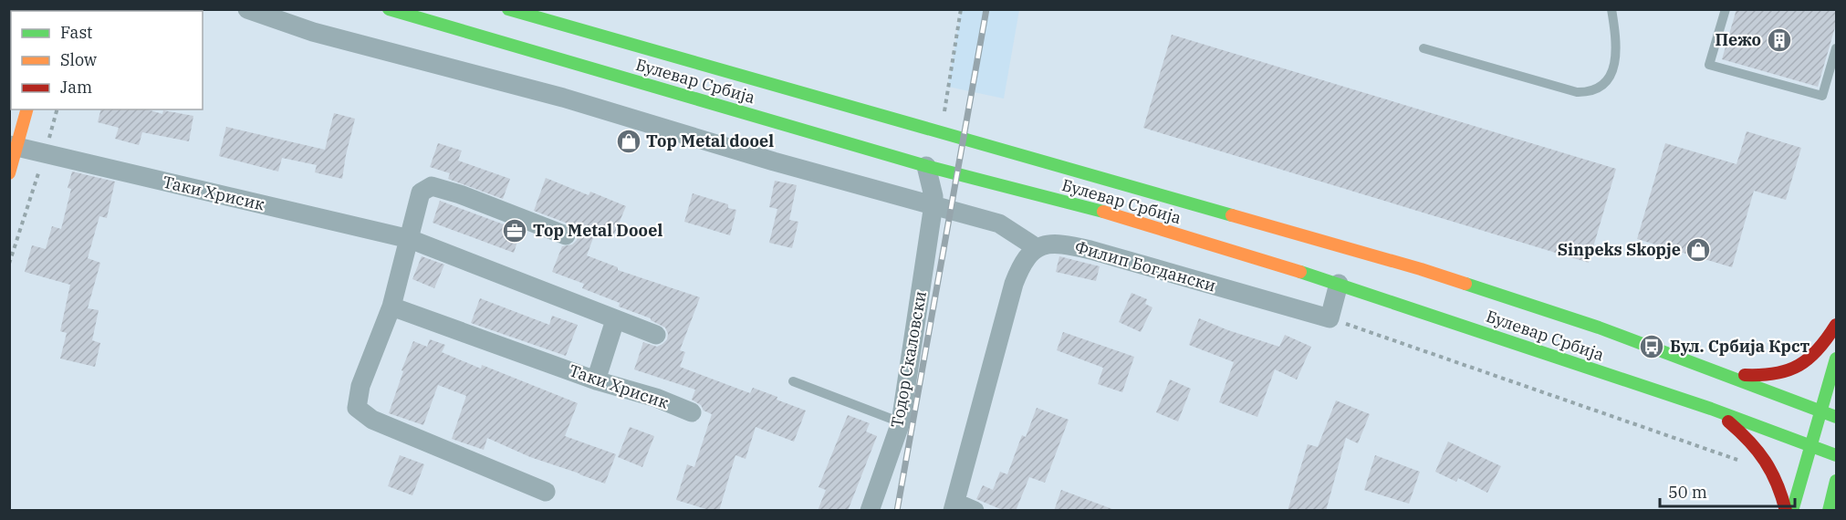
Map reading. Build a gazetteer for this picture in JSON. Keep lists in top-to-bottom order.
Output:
{
  "streets": {
    "street": [
      "Булевар Србија",
      "Таки Хрисик",
      "Филип Богдански",
      "Тодор Скаловски"
    ]
  },
  "crossings": [
    ["Булевар Србија", "Тодор Скаловски"]
  ],
  "places": {
    "building": ["Пежо"],
    "shop": ["Top Metal dooel", "Sinpeks Skopje"],
    "office": ["Top Metal Dooel"],
    "bus stop": ["Бул. Србија Крст"]
  },
  "legend": ["Fast", "Slow", "Jam"],
  "scale_bar": "50 m"
}
